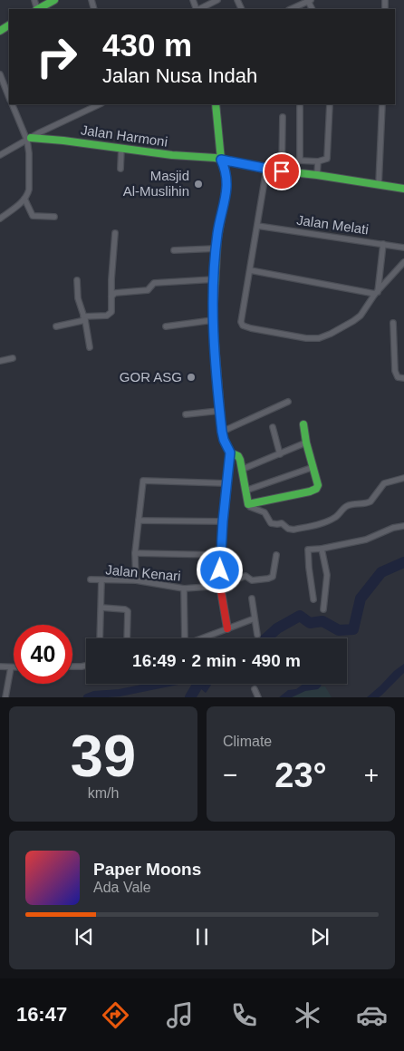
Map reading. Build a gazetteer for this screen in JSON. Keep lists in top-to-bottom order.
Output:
{
  "streets": {
    "street": ["Jalan Harmoni", "Jalan Melati", "Jalan Kenari"]
  },
  "places": ["Masjid Al-Muslihin", "GOR ASG"],
  "page": {
    "turn": ["430 m", "Jalan Nusa Indah"],
    "limit": "40",
    "trip": "16:49 · 2 min · 490 m",
    "tile": [
      ["39", "km/h"],
      "Climate"
    ],
    "heat": ["−", "23°", "+"],
    "song": ["Paper Moons", "Ada Vale"],
    "tabs": "16:47"
  }
}
